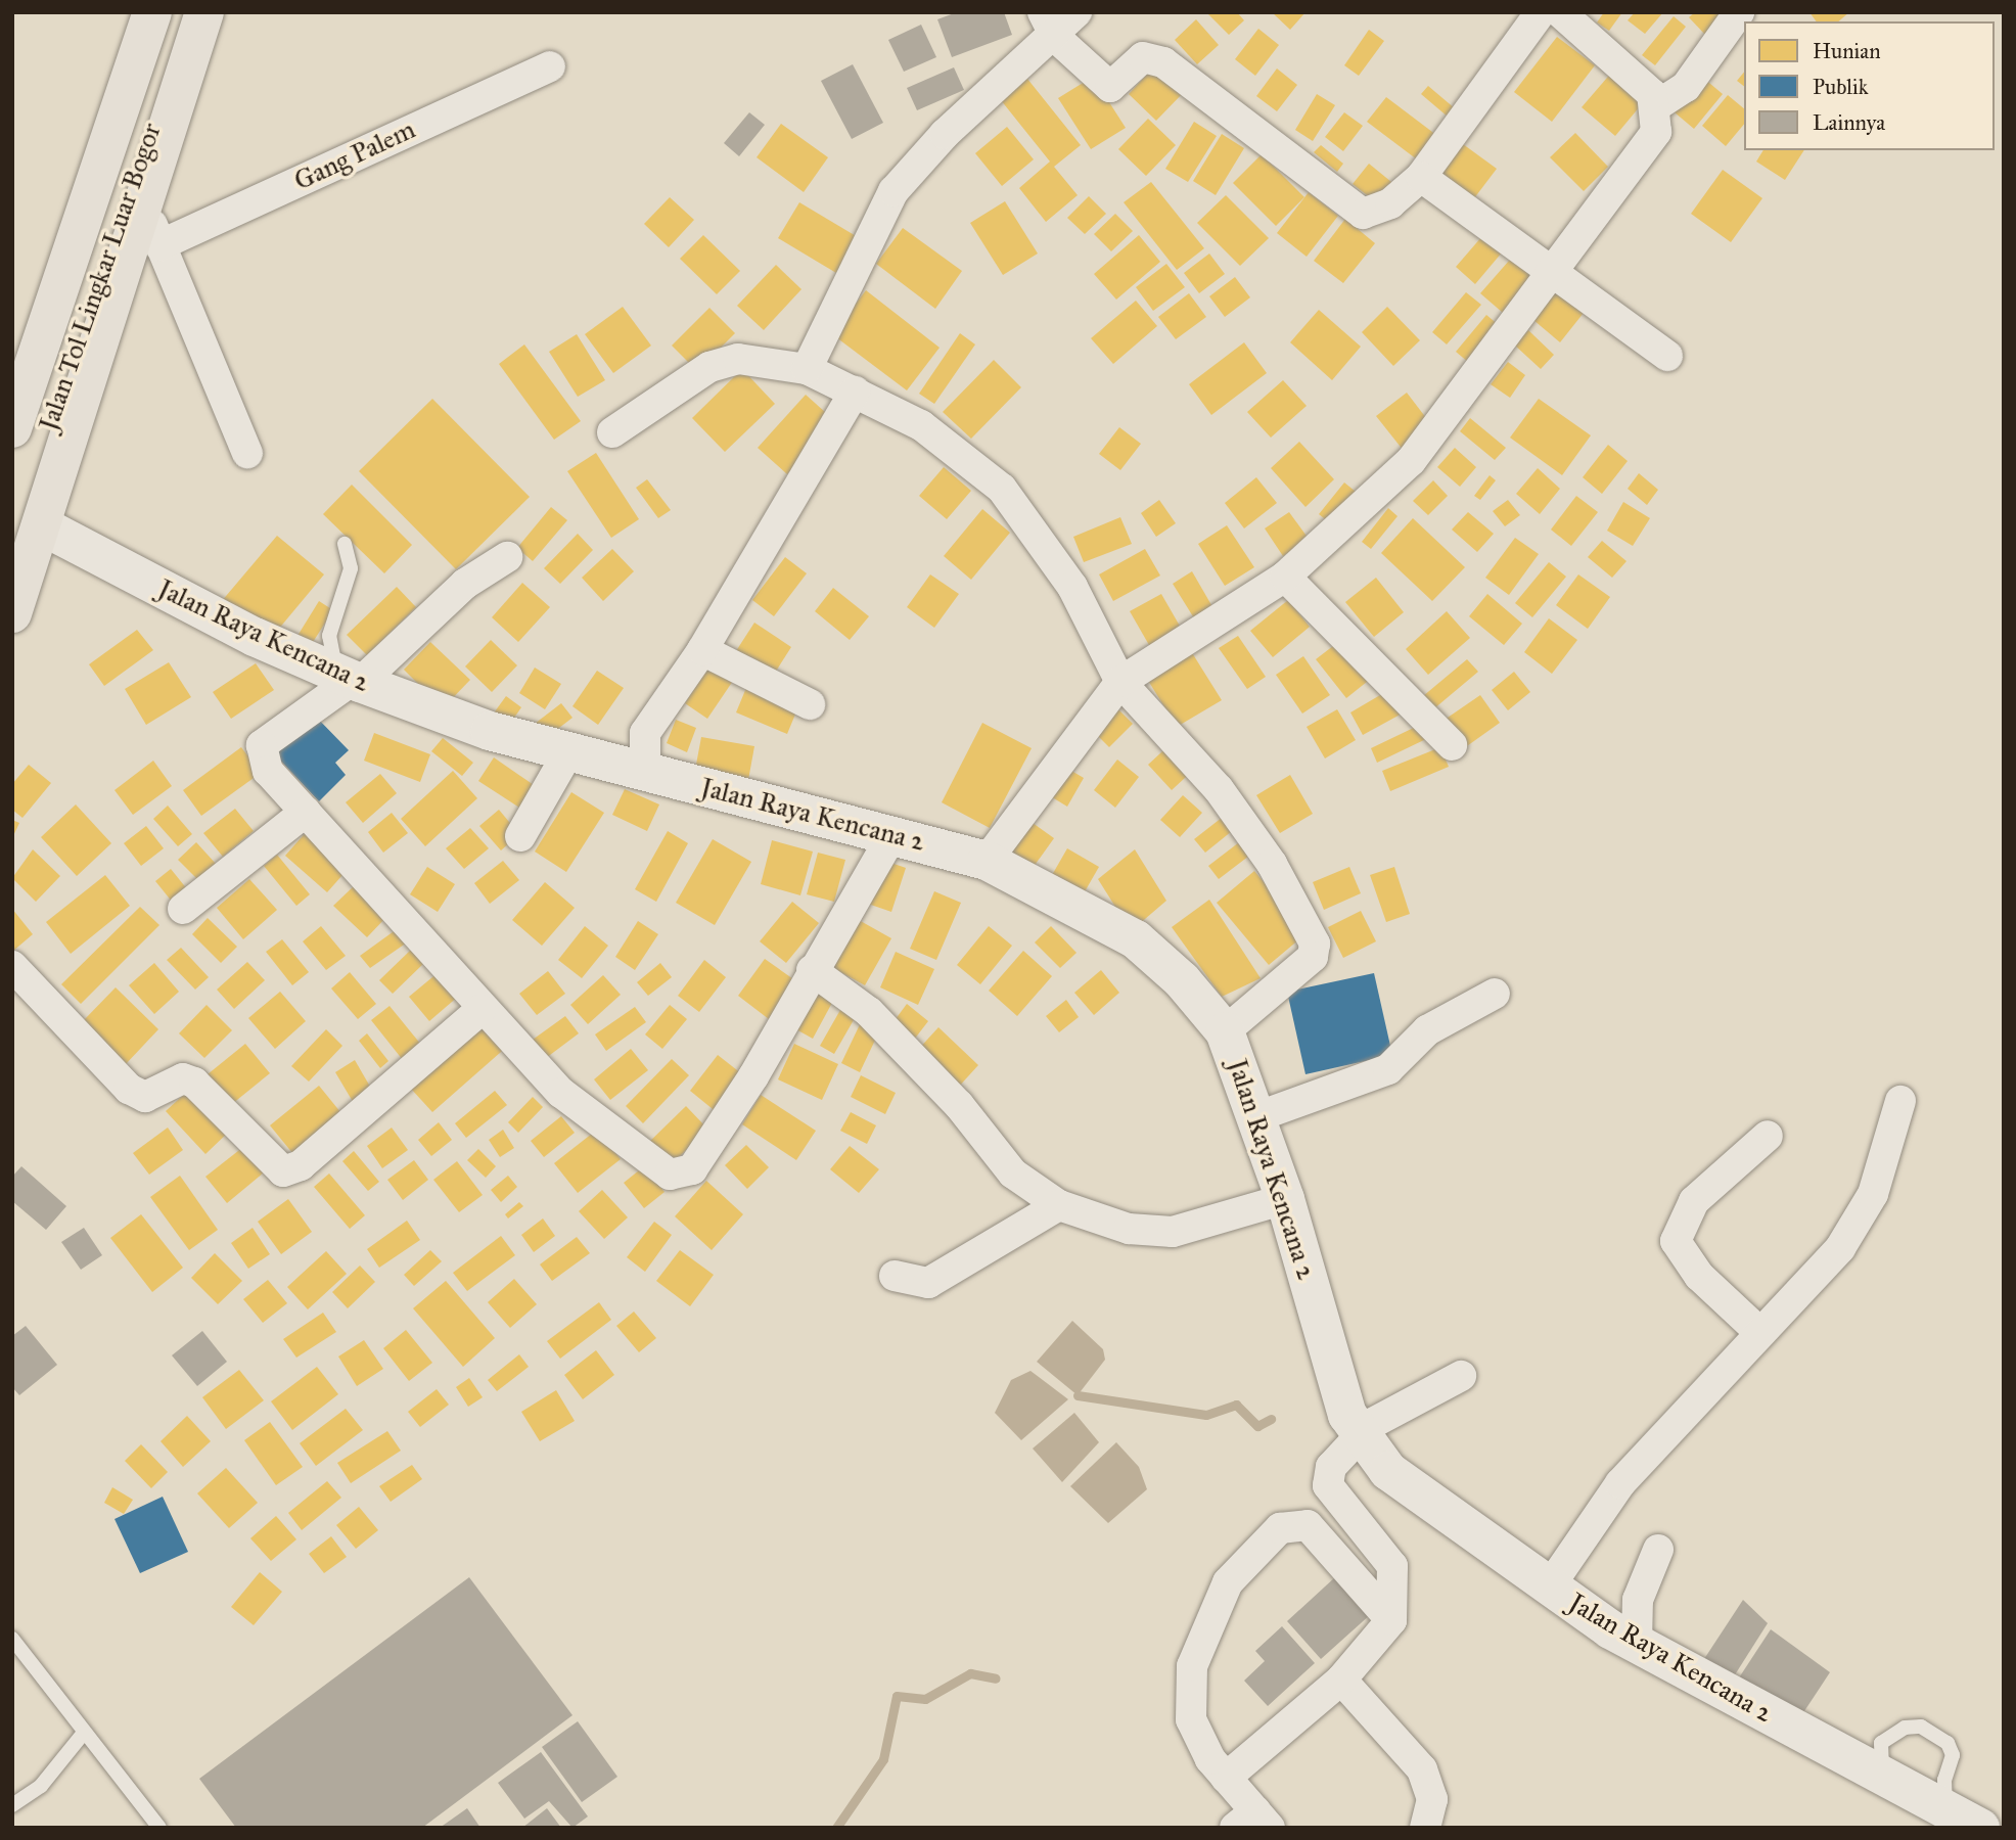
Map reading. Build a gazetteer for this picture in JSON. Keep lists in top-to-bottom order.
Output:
{
  "streets": {
    "highway": ["Jalan Tol Lingkar Luar Bogor"],
    "street": ["Gang Palem", "Jalan Raya Kencana 2"]
  },
  "crossings": [
    ["Jalan Tol Lingkar Luar Bogor", "Jalan Raya Kencana 2"]
  ],
  "legend": ["Hunian", "Publik", "Lainnya"]
}
